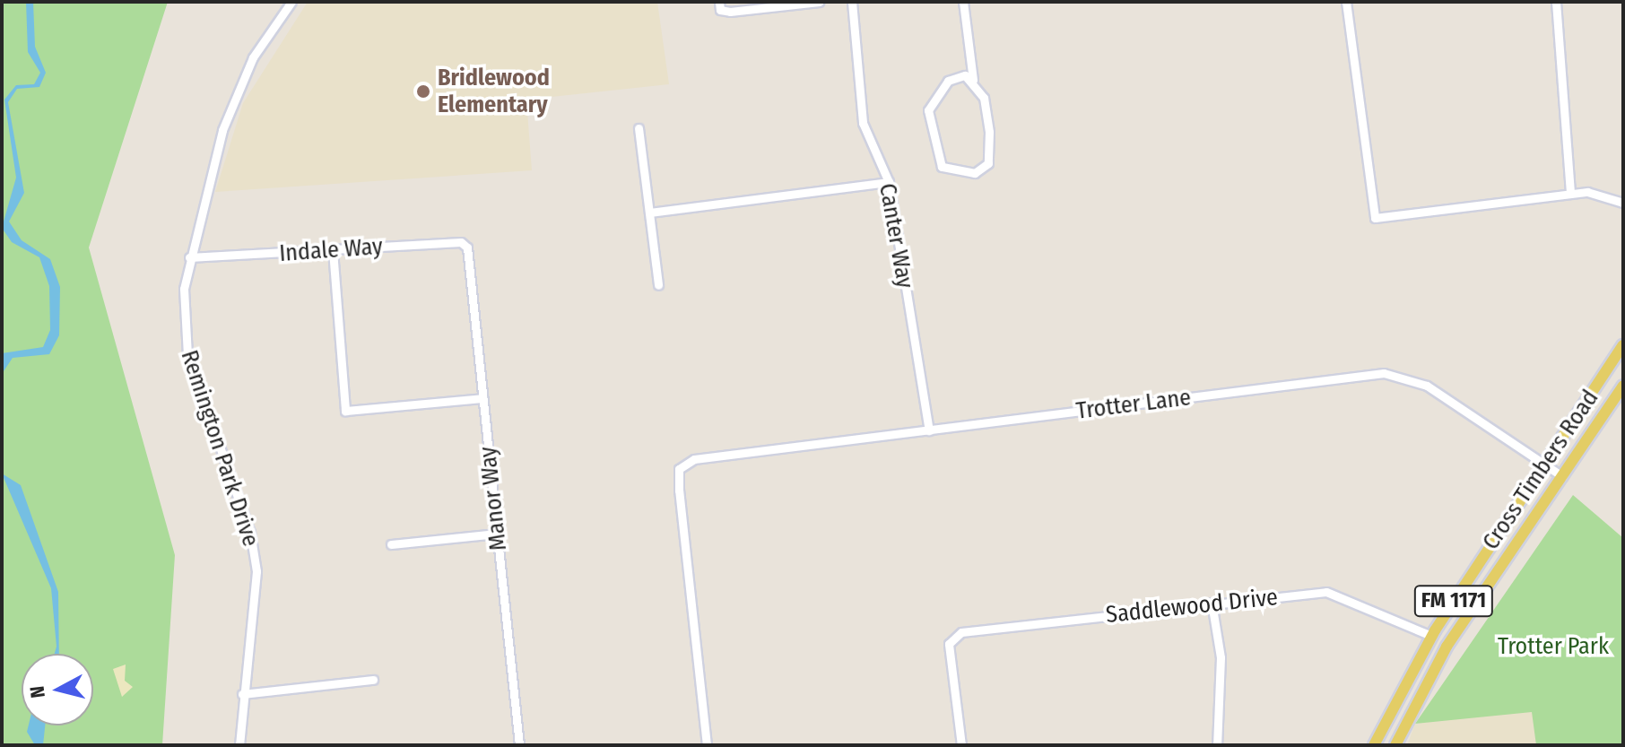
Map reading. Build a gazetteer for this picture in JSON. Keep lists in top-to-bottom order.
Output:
{
  "streets": {
    "main road": ["Cross Timbers Road", "FM 1171"],
    "street": [
      "Canter Way",
      "Indale Way",
      "Trotter Lane",
      "Remington Park Drive",
      "Manor Way",
      "Saddlewood Drive"
    ]
  },
  "crossings": [
    ["Canter Way", "Trotter Lane"],
    ["Indale Way", "Remington Park Drive"],
    ["Indale Way", "Manor Way"],
    ["Trotter Lane", "Cross Timbers Road"],
    ["Cross Timbers Road", "Saddlewood Drive"]
  ],
  "parks": ["Trotter Park"],
  "places": ["Bridlewood Elementary"],
  "north": "left"
}
